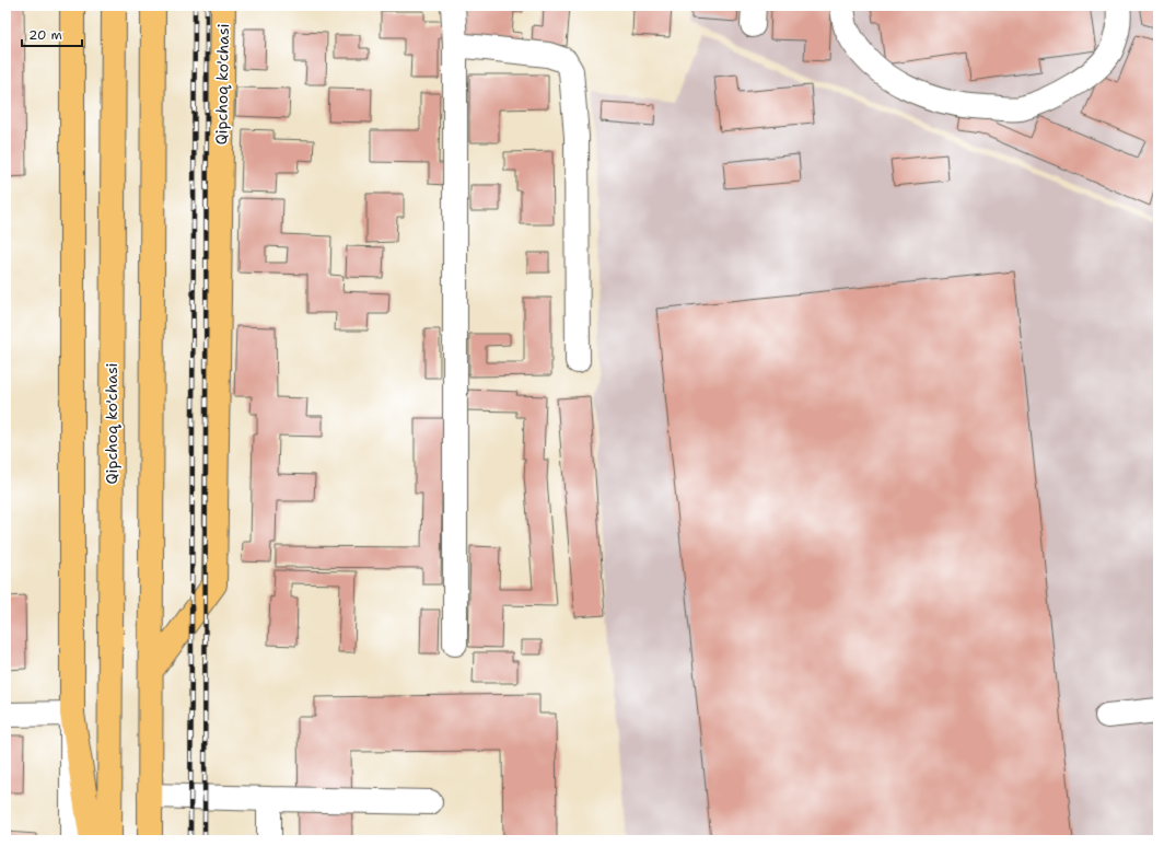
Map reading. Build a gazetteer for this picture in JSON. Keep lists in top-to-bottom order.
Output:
{
  "streets": {
    "main road": ["Qipchoq ko'chasi"]
  },
  "scale_bar": "20 m"
}
